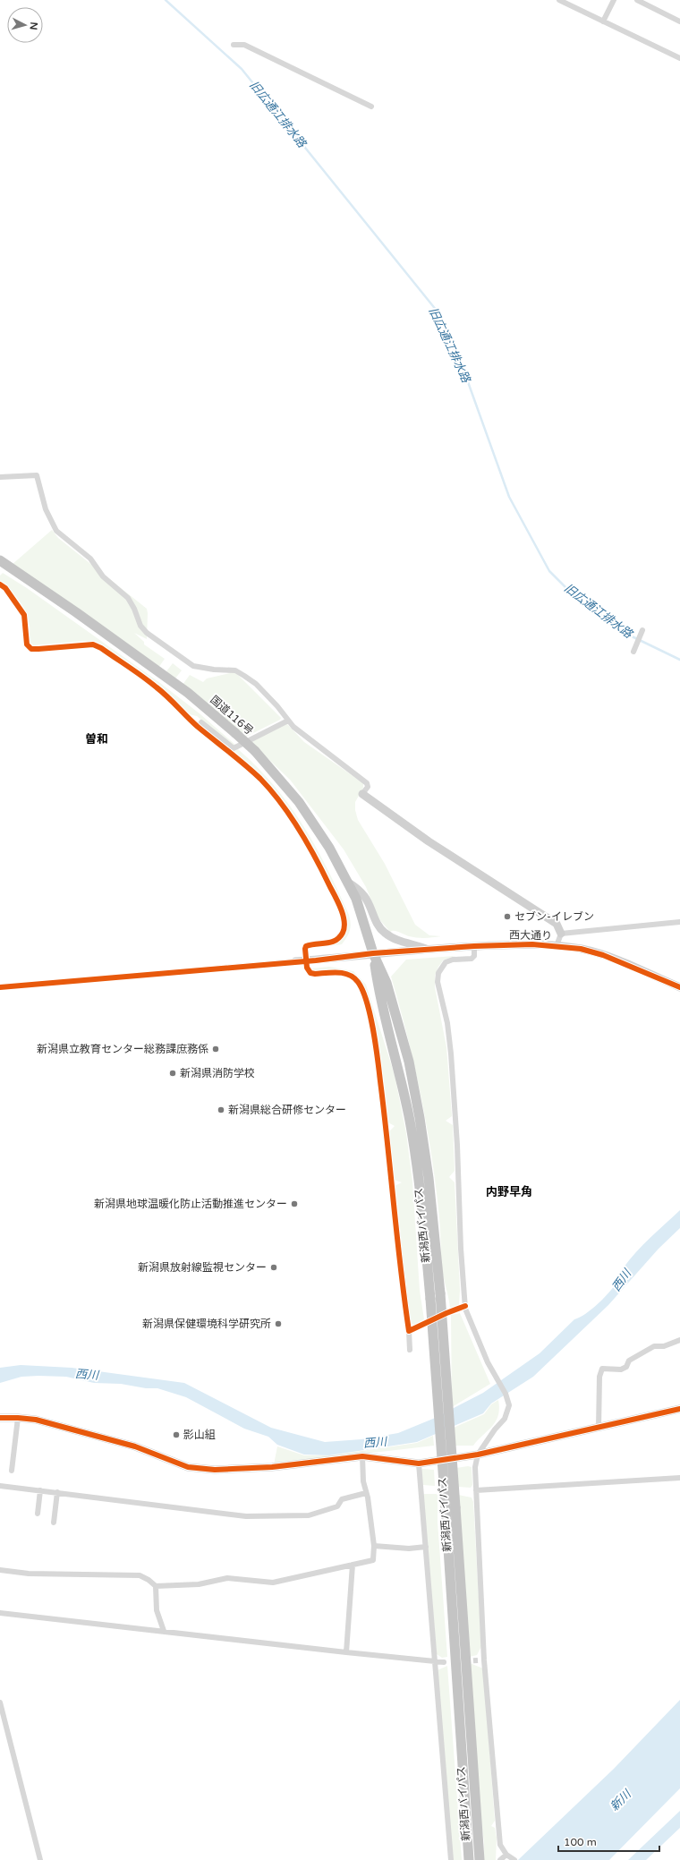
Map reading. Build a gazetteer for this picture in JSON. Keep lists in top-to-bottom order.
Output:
{
  "streets": {
    "highway": ["国道116号", "新潟西バイパス"],
    "street": ["西大通り"]
  },
  "crossings": [
    ["国道116号", "西大通り"],
    ["国道116号", "新潟西バイパス"],
    ["西大通り", "新潟西バイパス"]
  ],
  "districts": ["曽和", "内野早角"],
  "water": ["旧広通江排水路", "西川", "新川"],
  "places": [
    "セブン-イレブン",
    "新潟県立教育センター総務課庶務係",
    "新潟県消防学校",
    "新潟県総合研修センター",
    "新潟県地球温暖化防止活動推進センター",
    "新潟県放射線監視センター",
    "新潟県保健環境科学研究所",
    "影山組"
  ],
  "scale_bar": "100 m",
  "north": "right"
}
